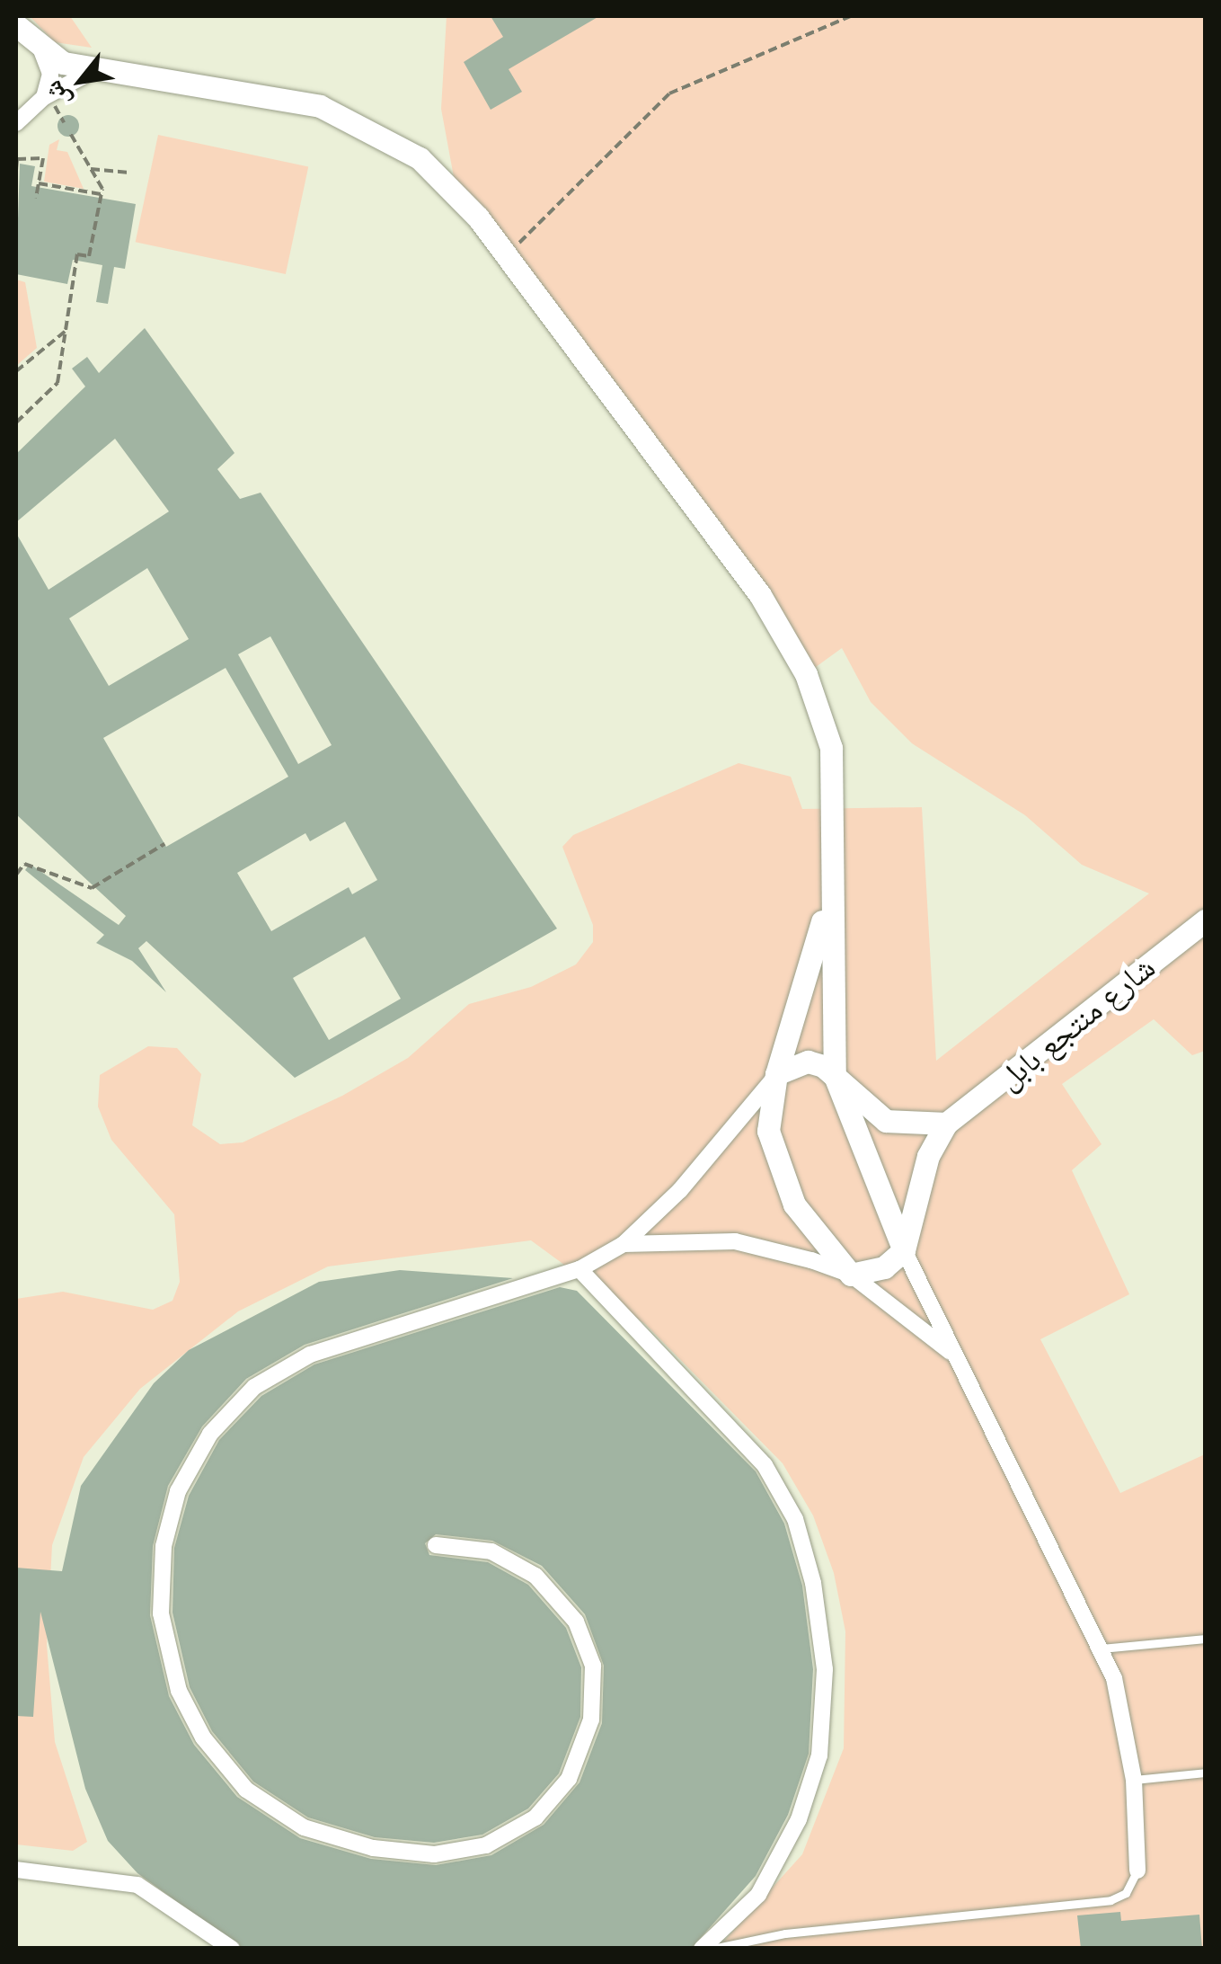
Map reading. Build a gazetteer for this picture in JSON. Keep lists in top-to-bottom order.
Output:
{
  "streets": {
    "street": ["شارع منتجع بابل"]
  },
  "north": "bottom left"
}
